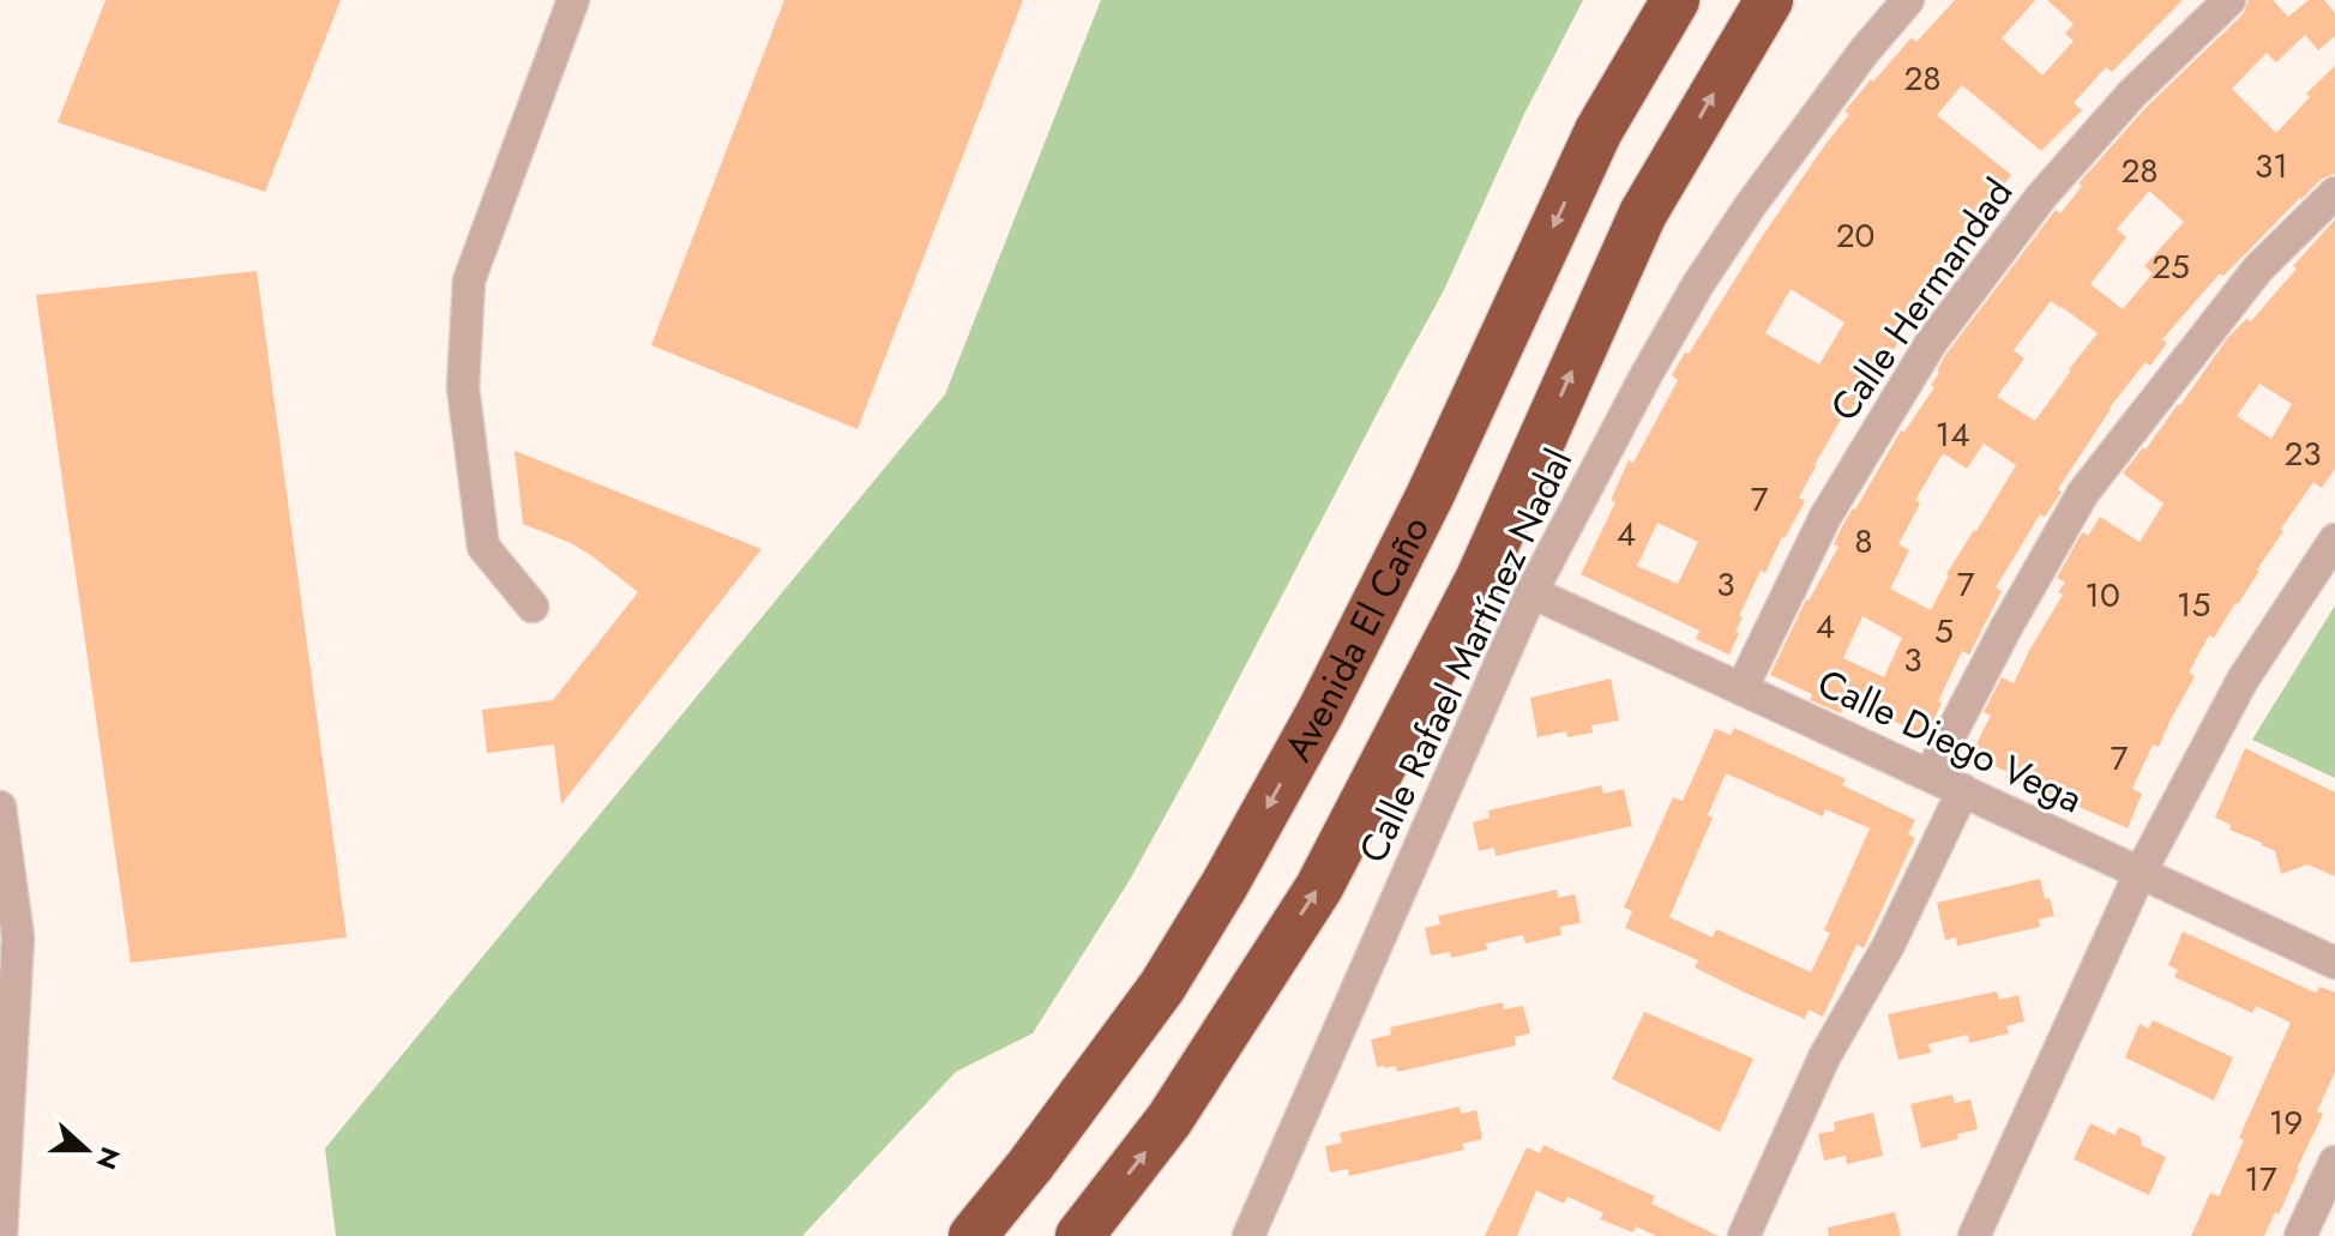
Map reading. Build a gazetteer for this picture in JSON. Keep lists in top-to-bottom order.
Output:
{
  "streets": {
    "highway": ["Avenida El Caño"],
    "street": ["Calle Hermandad", "Calle Rafael Martínez Nadal", "Calle Diego Vega"]
  },
  "crossings": [
    ["Calle Hermandad", "Calle Diego Vega"],
    ["Calle Rafael Martínez Nadal", "Calle Diego Vega"]
  ],
  "house_numbers": [
    "28",
    "31",
    "28",
    "20",
    "25",
    "14",
    "23",
    "7",
    "4",
    "8",
    "3",
    "7",
    "10",
    "15",
    "4",
    "5",
    "3",
    "7",
    "19",
    "17"
  ],
  "north": "right"
}
